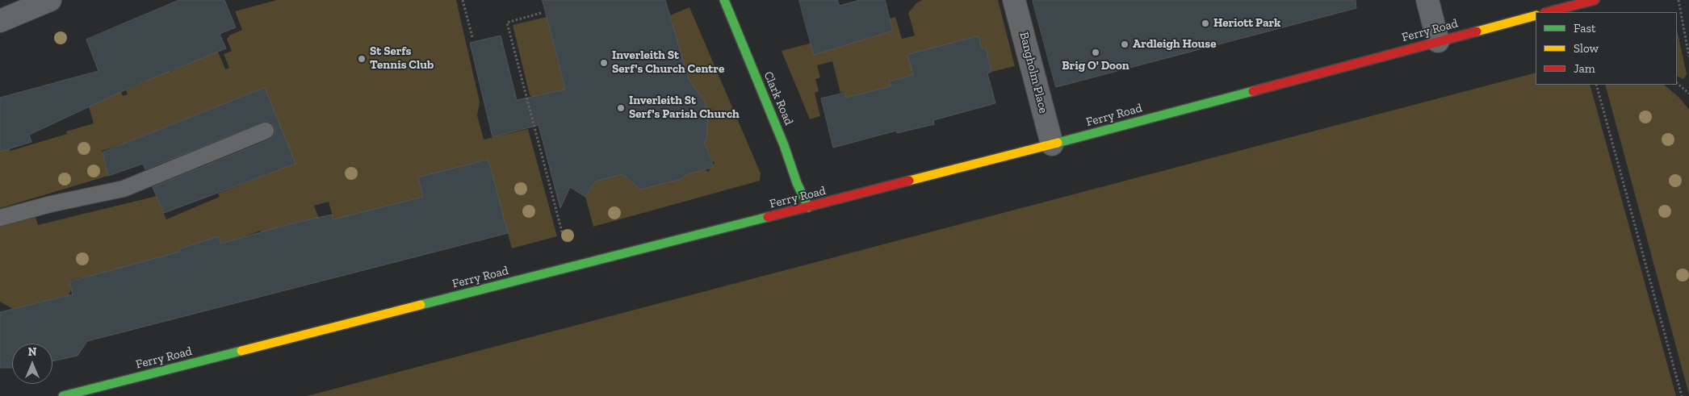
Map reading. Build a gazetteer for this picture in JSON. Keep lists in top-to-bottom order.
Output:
{
  "streets": {
    "main road": ["Ferry Road", "Clark Road"],
    "street": ["Bangholm Place"]
  },
  "crossings": [
    ["Ferry Road", "Bangholm Place"],
    ["Ferry Road", "Clark Road"]
  ],
  "places": [
    "Heriott Park",
    "Ardleigh House",
    "Brig O' Doon",
    "St Serfs Tennis Club",
    "Inverleith St Serf's Church Centre",
    "Inverleith St Serf's Parish Church"
  ],
  "legend": ["Fast", "Slow", "Jam"],
  "north": "top"
}
